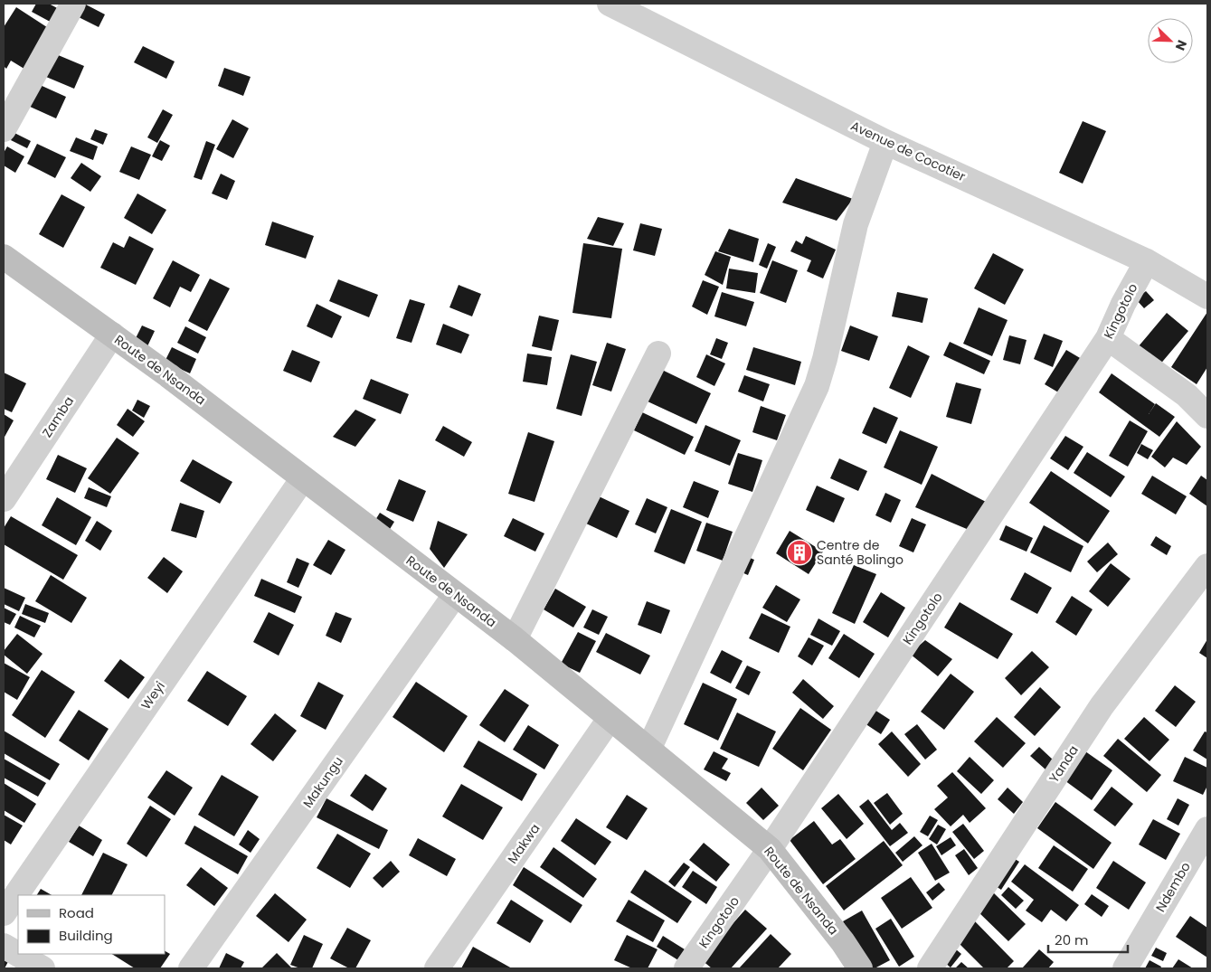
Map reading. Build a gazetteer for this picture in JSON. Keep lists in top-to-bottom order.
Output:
{
  "streets": {
    "street": [
      "Avenue de Cocotier",
      "Kingotolo",
      "Route de Nsanda",
      "Zamba",
      "Weyi",
      "Yanda",
      "Makungu",
      "Makwa",
      "Ndembo"
    ]
  },
  "crossings": [
    ["Avenue de Cocotier", "Kingotolo"],
    ["Kingotolo", "Route de Nsanda"],
    ["Route de Nsanda", "Zamba"],
    ["Route de Nsanda", "Weyi"],
    ["Route de Nsanda", "Makungu"],
    ["Route de Nsanda", "Makwa"]
  ],
  "places": {
    "building": ["Centre de Santé Bolingo"]
  },
  "legend": ["Road", "Building"],
  "scale_bar": "20 m",
  "north": "bottom right"
}
